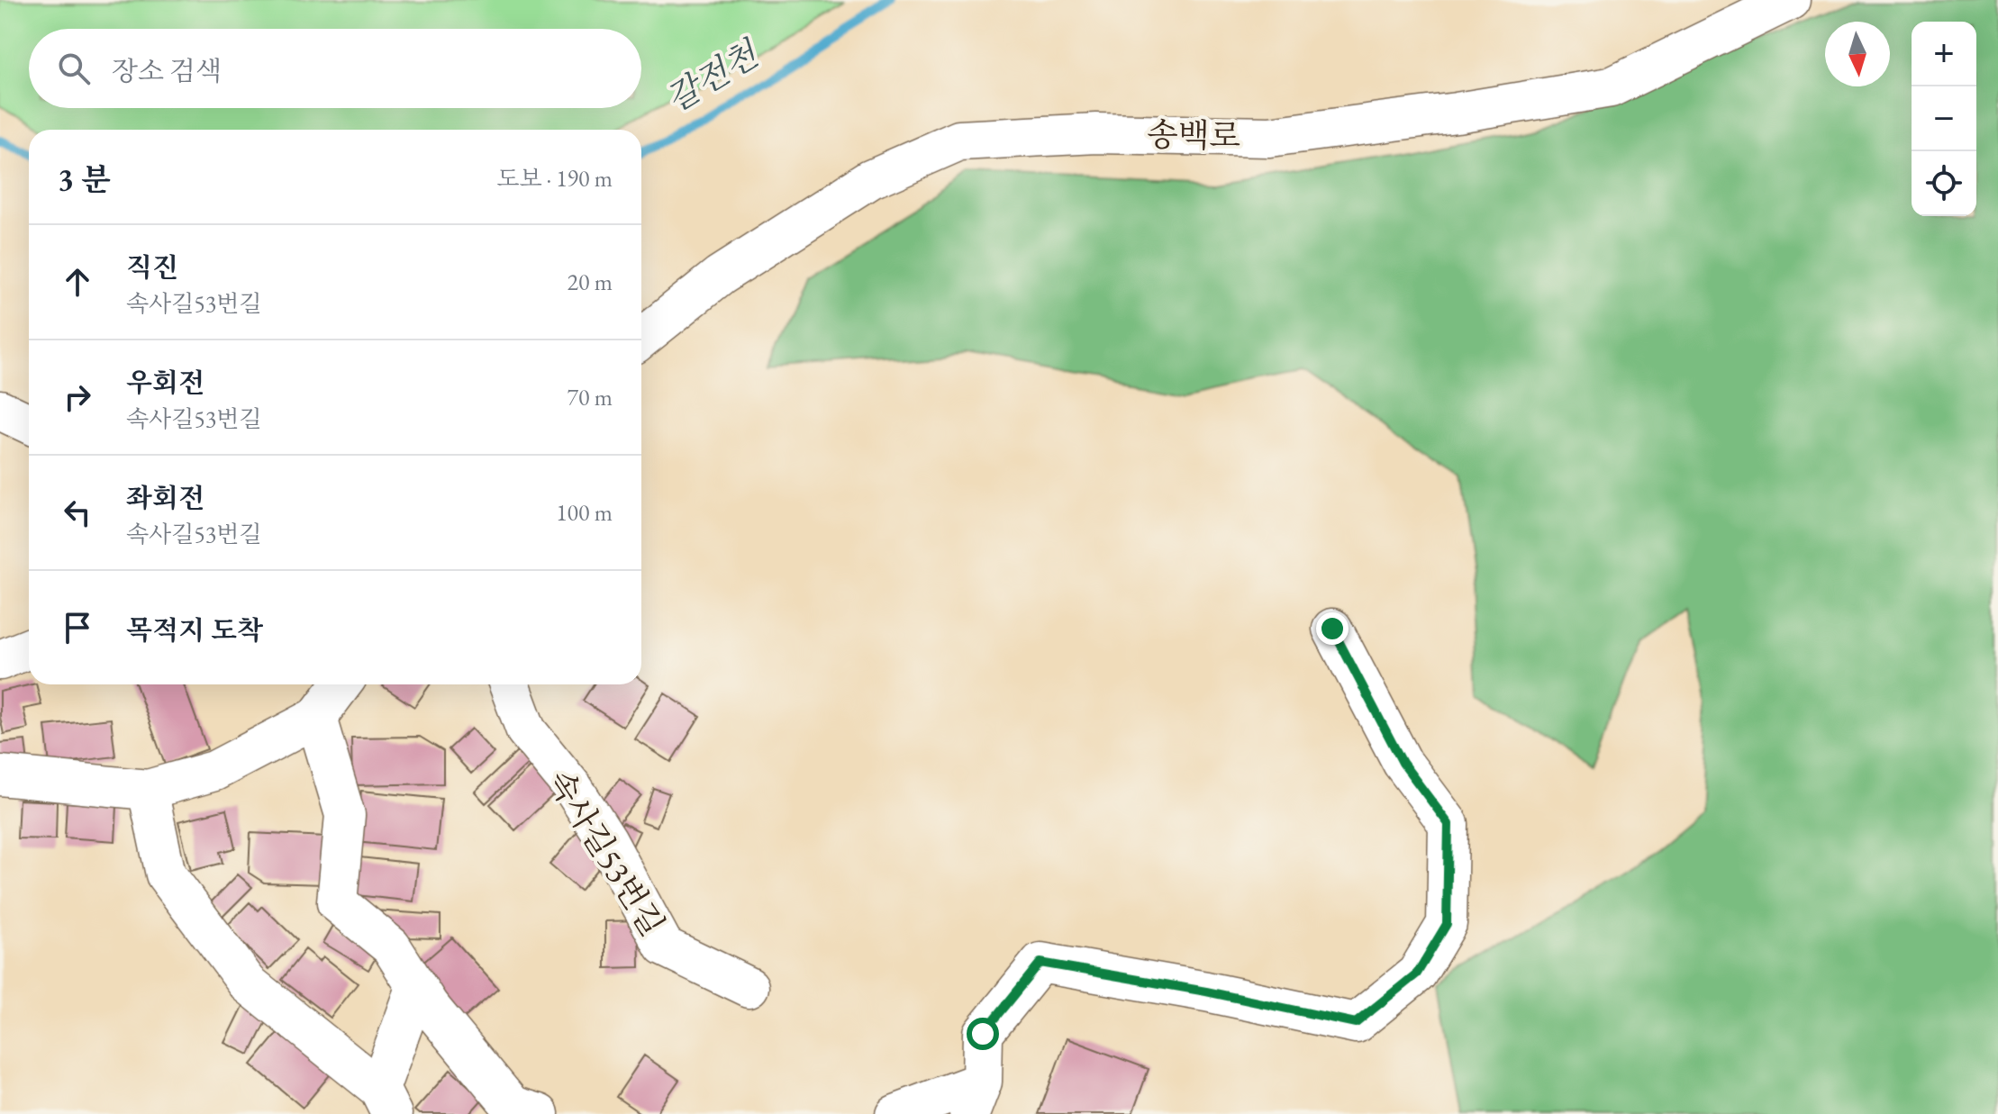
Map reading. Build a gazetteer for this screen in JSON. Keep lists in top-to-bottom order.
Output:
{
  "streets": {
    "street": ["송백로", "속사길53번길"]
  },
  "water": ["갈전천"],
  "north": "bottom",
  "page": {
    "map_buttons": ["+", "−"],
    "search": "장소 검색",
    "heading": ["3 분", "도보 · 190 m"],
    "list": [
      ["직진", "속사길53번길", "20 m"],
      ["우회전", "속사길53번길", "70 m"],
      ["좌회전", "속사길53번길", "100 m"],
      "목적지 도착"
    ]
  }
}
